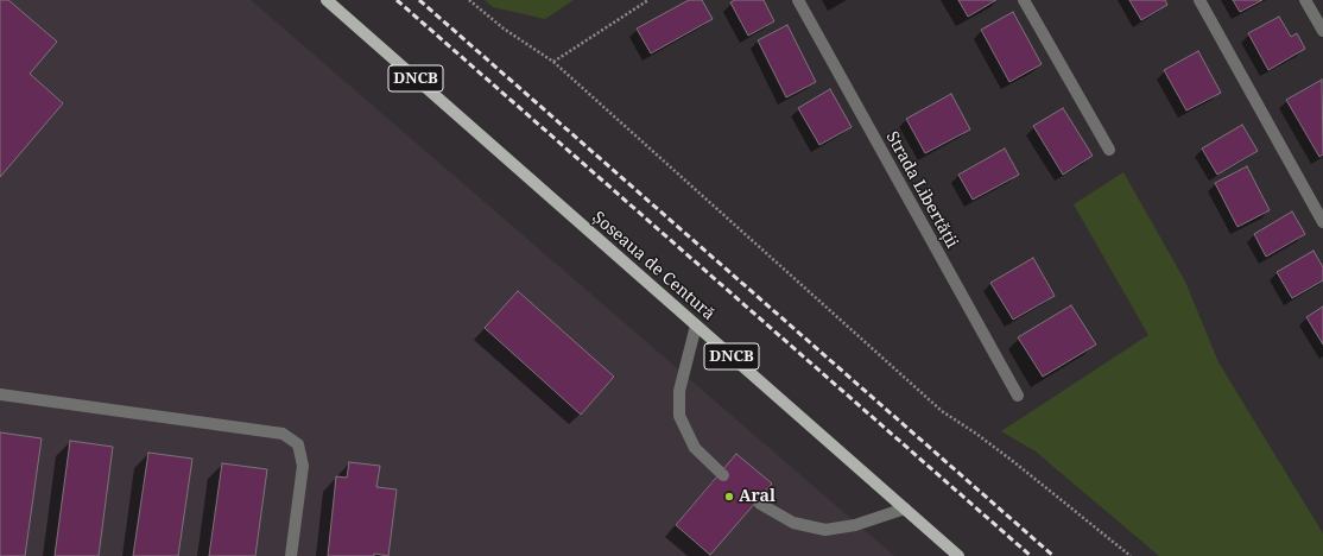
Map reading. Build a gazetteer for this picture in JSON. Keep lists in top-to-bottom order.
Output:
{
  "streets": {
    "main road": ["DNCB", "Șoseaua de Centură"],
    "street": ["Strada Libertății"]
  },
  "places": ["Aral"]
}
